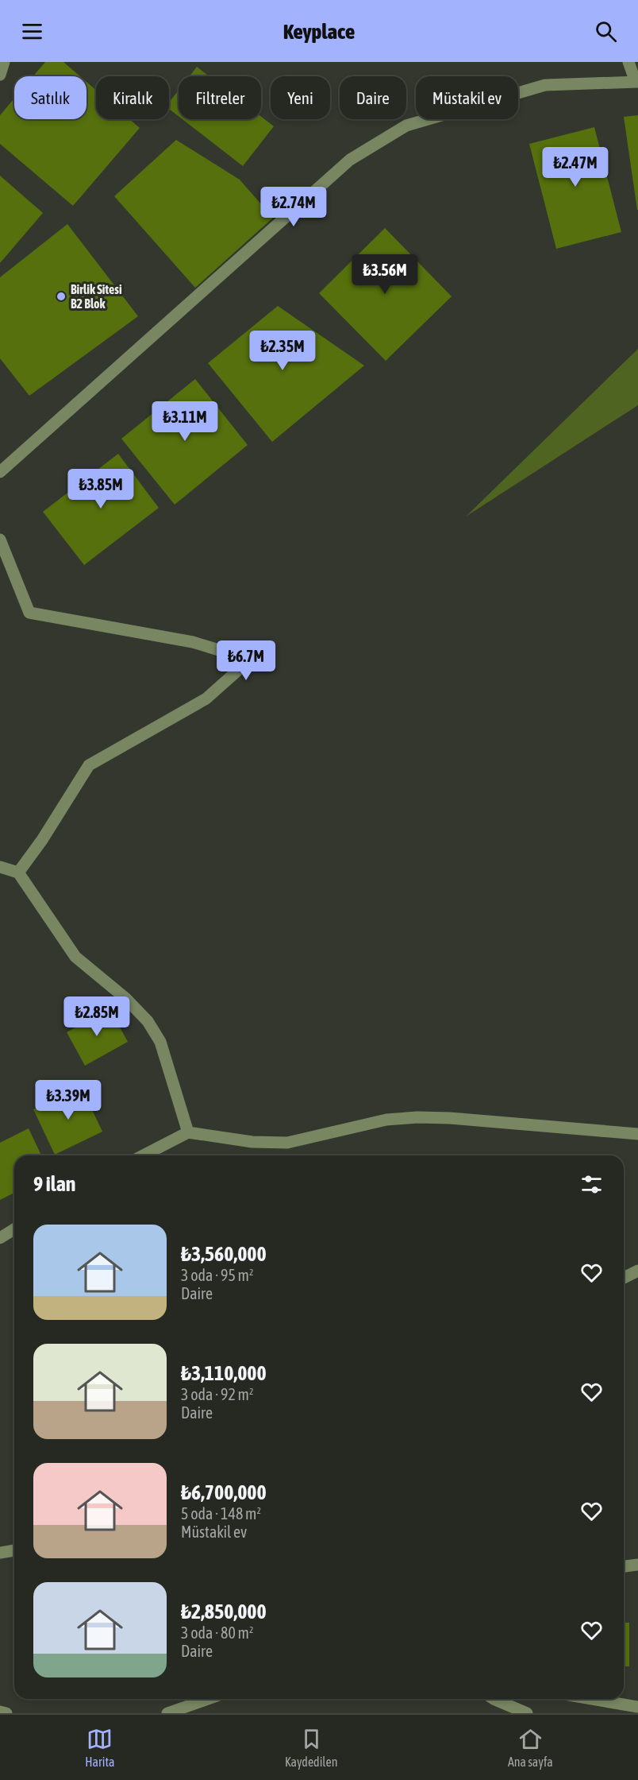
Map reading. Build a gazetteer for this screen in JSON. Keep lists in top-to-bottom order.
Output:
{
  "places": ["Birlik Sitesi B2 Blok"],
  "page": {
    "header": "Keyplace",
    "chip": [
      "Satılık",
      "Kiralık",
      "Filtreler",
      "Yeni",
      "Daire",
      "Müstakil ev"
    ],
    "price": [
      "₺2.47M",
      "₺2.74M",
      "₺3.56M",
      "₺2.35M",
      "₺3.11M",
      "₺3.85M",
      "₺6.7M",
      "₺2.85M",
      "₺3.39M"
    ],
    "heading": "9 ilan",
    "list": [
      {
        "name": "₺3,560,000",
        "note": "3 oda · 95 m² · Daire"
      },
      {
        "name": "₺3,110,000",
        "note": "3 oda · 92 m² · Daire"
      },
      {
        "name": "₺6,700,000",
        "note": "5 oda · 148 m² · Müstakil ev"
      },
      {
        "name": "₺2,850,000",
        "note": "3 oda · 80 m² · Daire"
      }
    ],
    "tabs": ["Harita", "Kaydedilen", "Ana sayfa"]
  }
}
